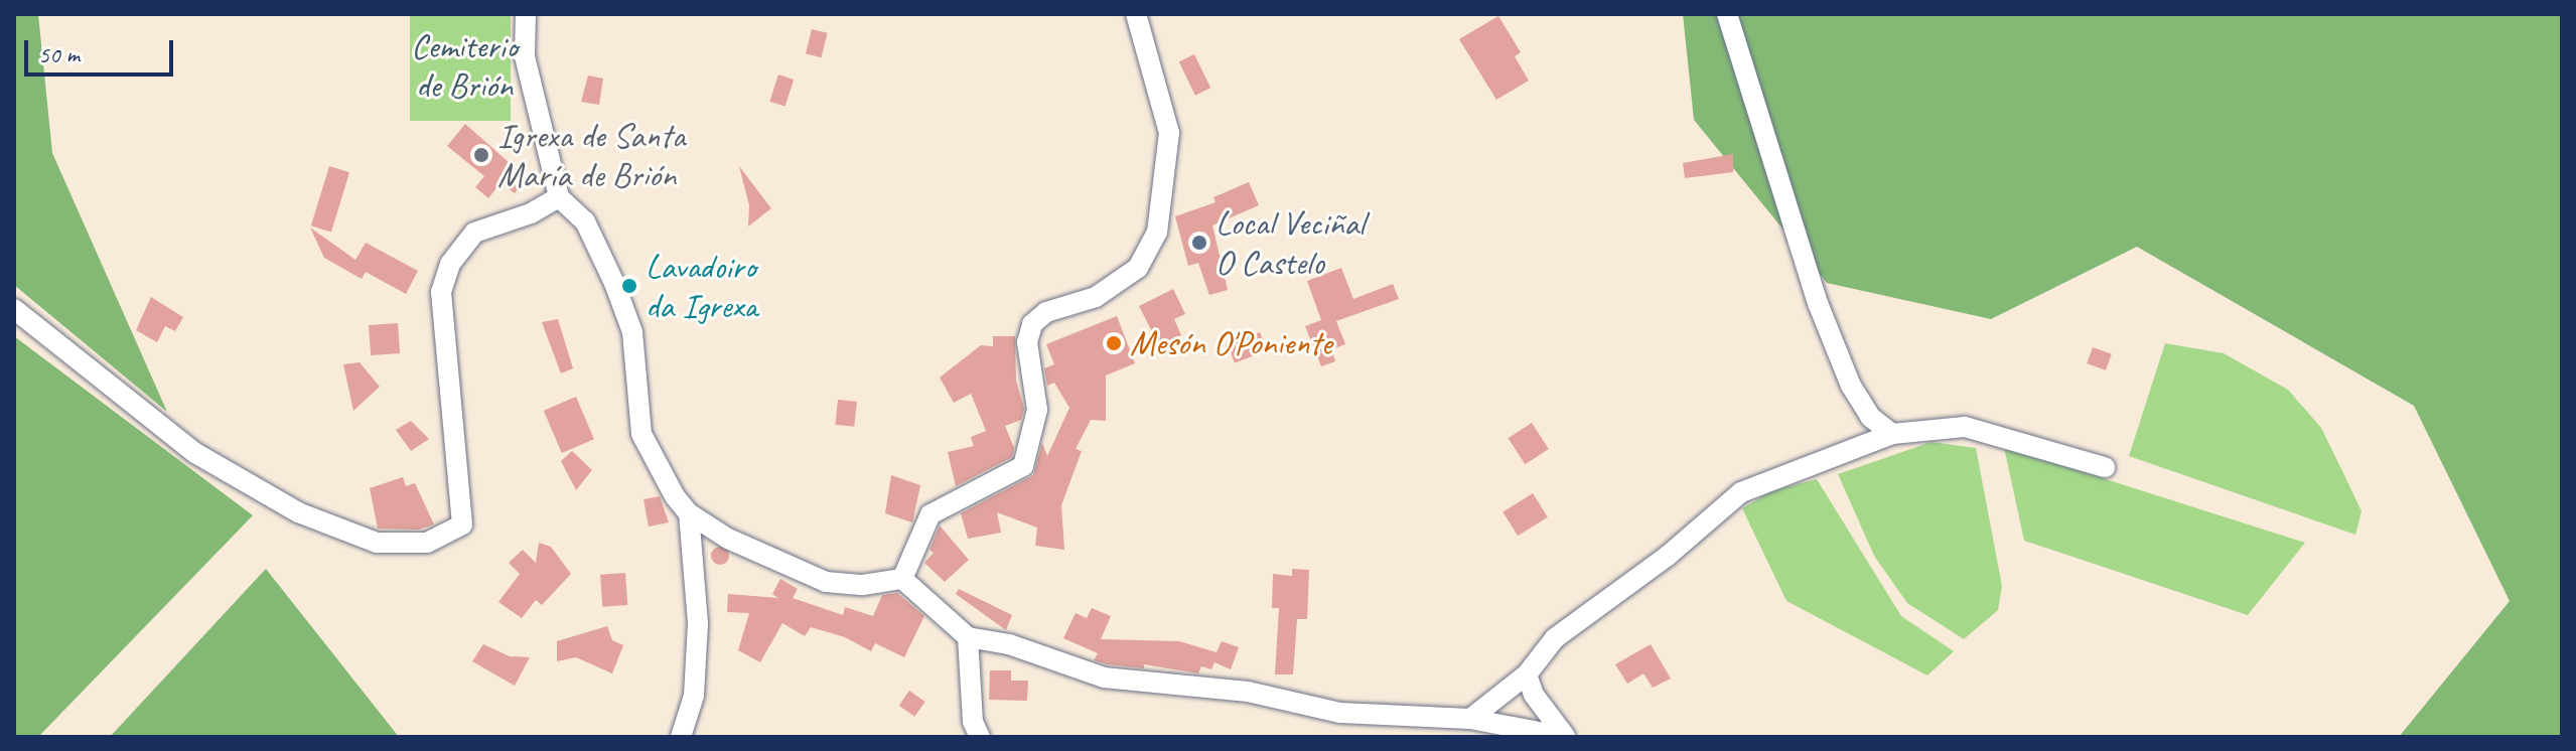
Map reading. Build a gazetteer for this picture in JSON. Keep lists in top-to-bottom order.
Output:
{
  "parks": ["Cemiterio de Brión"],
  "places": [
    "Igrexa de Santa María de Brión",
    "Local Veciñal O Castelo",
    "Lavadoiro da Igrexa",
    "Mesón O'Poniente"
  ],
  "scale_bar": "50 m"
}
